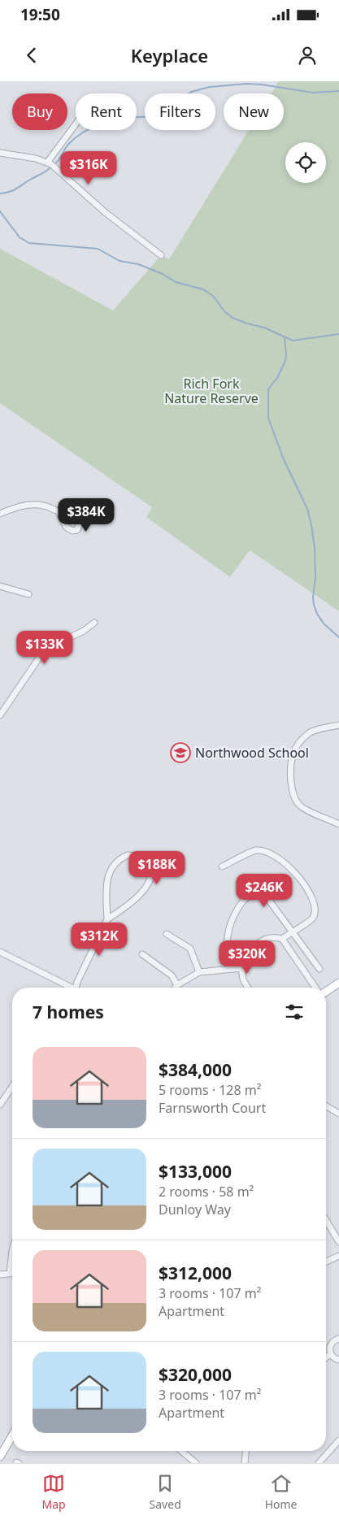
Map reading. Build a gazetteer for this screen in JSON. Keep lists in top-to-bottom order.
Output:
{
  "parks": ["Rich Fork Nature Reserve"],
  "places": {
    "school or university": ["Northwood School"]
  },
  "page": {
    "status": "19:50",
    "header": "Keyplace",
    "chip": [
      "Buy",
      "Rent",
      "Filters",
      "New"
    ],
    "price": [
      "$316K",
      "$384K",
      "$133K",
      "$188K",
      "$246K",
      "$312K",
      "$320K"
    ],
    "heading": "7 homes",
    "list": [
      {
        "name": "$384,000",
        "note": "5 rooms · 128 m² · Farnsworth Court"
      },
      {
        "name": "$133,000",
        "note": "2 rooms · 58 m² · Dunloy Way"
      },
      {
        "name": "$312,000",
        "note": "3 rooms · 107 m² · Apartment"
      },
      {
        "name": "$320,000",
        "note": "3 rooms · 107 m² · Apartment"
      }
    ],
    "tabs": ["Map", "Saved", "Home"]
  }
}
